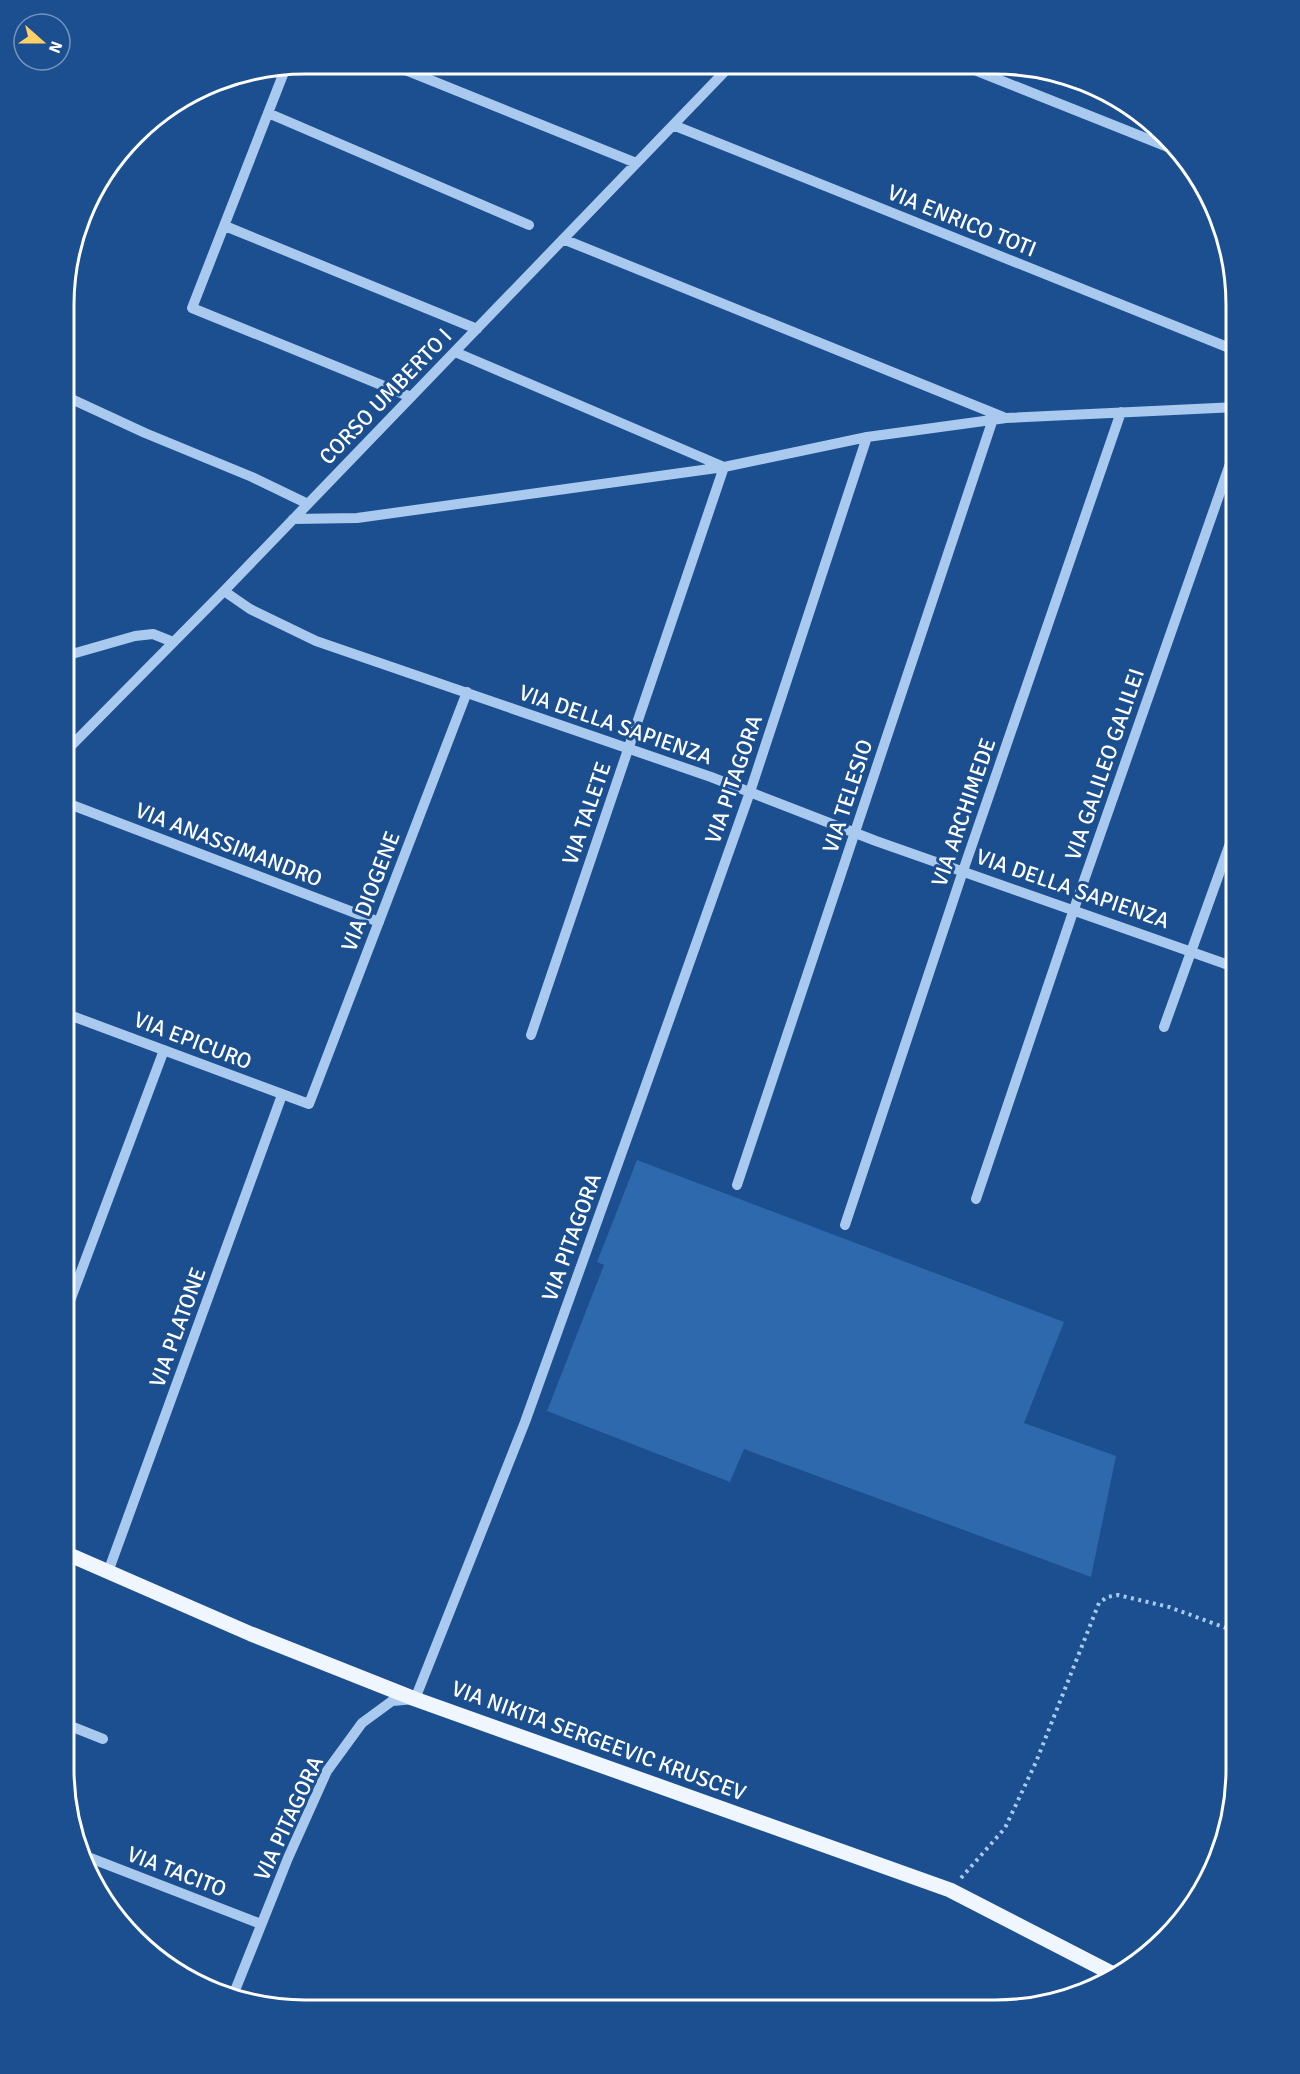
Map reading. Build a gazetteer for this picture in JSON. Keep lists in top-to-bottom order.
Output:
{
  "streets": {
    "main road": ["VIA NIKITA SERGEEVIC KRUSCEV"],
    "street": [
      "VIA ENRICO TOTI",
      "CORSO UMBERTO I",
      "VIA DELLA SAPIENZA",
      "VIA GALILEO GALILEI",
      "VIA PITAGORA",
      "VIA TELESIO",
      "VIA ARCHIMEDE",
      "VIA TALETE",
      "VIA ANASSIMANDRO",
      "VIA DIOGENE",
      "VIA EPICURO",
      "VIA PLATONE",
      "VIA TACITO"
    ]
  },
  "crossings": [
    ["VIA ENRICO TOTI", "CORSO UMBERTO I"],
    ["CORSO UMBERTO I", "VIA DELLA SAPIENZA"],
    ["VIA DELLA SAPIENZA", "VIA GALILEO GALILEI"],
    ["VIA DELLA SAPIENZA", "VIA PITAGORA"],
    ["VIA DELLA SAPIENZA", "VIA TELESIO"],
    ["VIA DELLA SAPIENZA", "VIA ARCHIMEDE"],
    ["VIA DELLA SAPIENZA", "VIA TALETE"],
    ["VIA DELLA SAPIENZA", "VIA DIOGENE"],
    ["VIA PITAGORA", "VIA NIKITA SERGEEVIC KRUSCEV"],
    ["VIA PITAGORA", "VIA TACITO"],
    ["VIA ANASSIMANDRO", "VIA DIOGENE"],
    ["VIA DIOGENE", "VIA EPICURO"],
    ["VIA EPICURO", "VIA PLATONE"],
    ["VIA PLATONE", "VIA NIKITA SERGEEVIC KRUSCEV"]
  ],
  "north": "right"
}
